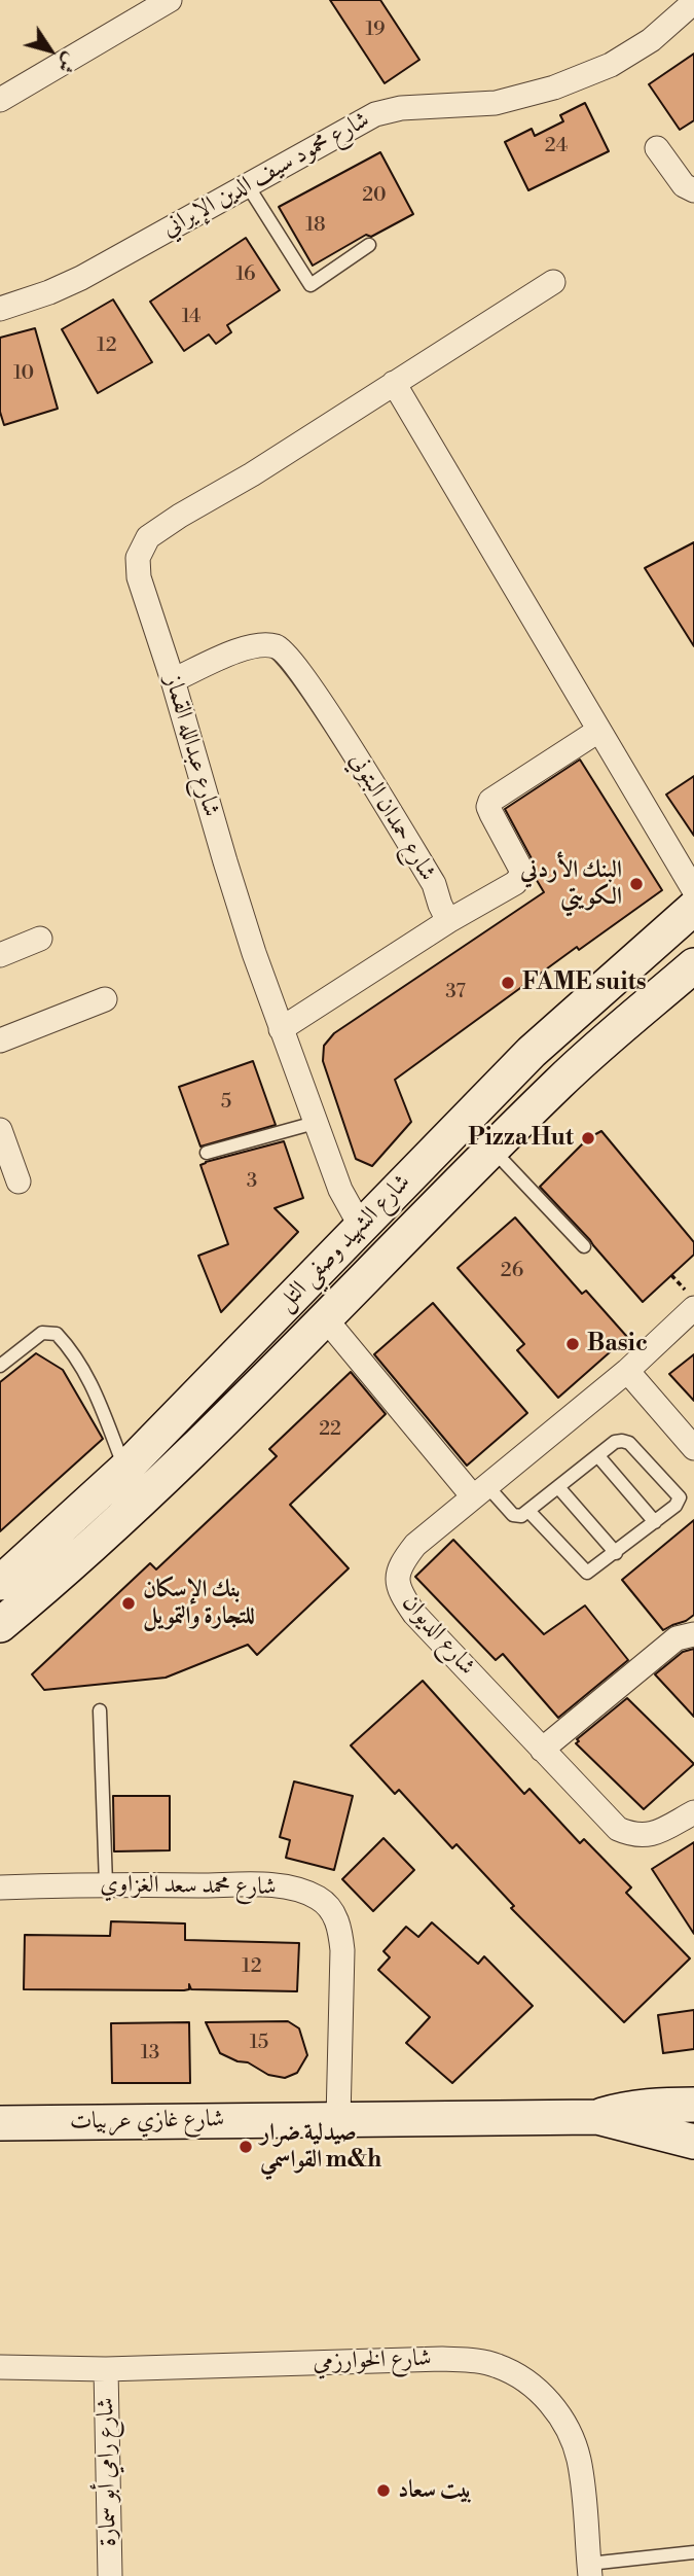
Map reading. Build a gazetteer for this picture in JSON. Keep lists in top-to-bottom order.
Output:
{
  "streets": {
    "main road": ["شارع الشهيد وصفي التل", "شارع غازي عربيات"],
    "street": [
      "شارع محمود سيف الدين الإيراني",
      "شارع عبدالله القماز",
      "شارع حمدان البتوني",
      "شارع الديوان",
      "شارع محمد سعد الغزاوي",
      "شارع الخوارزمي",
      "شارع رامي أبو سمارة"
    ]
  },
  "crossings": [
    ["شارع عبدالله القماز", "شارع حمدان البتوني"],
    ["شارع عبدالله القماز", "شارع الشهيد وصفي التل"],
    ["شارع محمد سعد الغزاوي", "شارع غازي عربيات"],
    ["شارع الخوارزمي", "شارع رامي أبو سمارة"]
  ],
  "places": [
    "البنك الأردني الكويتي",
    "FAME suits",
    "Pizza Hut",
    "Basic",
    "بنك الإسكان للتجارة والتمويل",
    "صيدلية ضرار القواسمي m&h",
    "بيت سعاد"
  ],
  "house_numbers": [
    "19",
    "24",
    "20",
    "18",
    "16",
    "14",
    "12",
    "10",
    "37",
    "5",
    "3",
    "26",
    "22",
    "12",
    "15",
    "13"
  ],
  "north": "bottom right"
}
